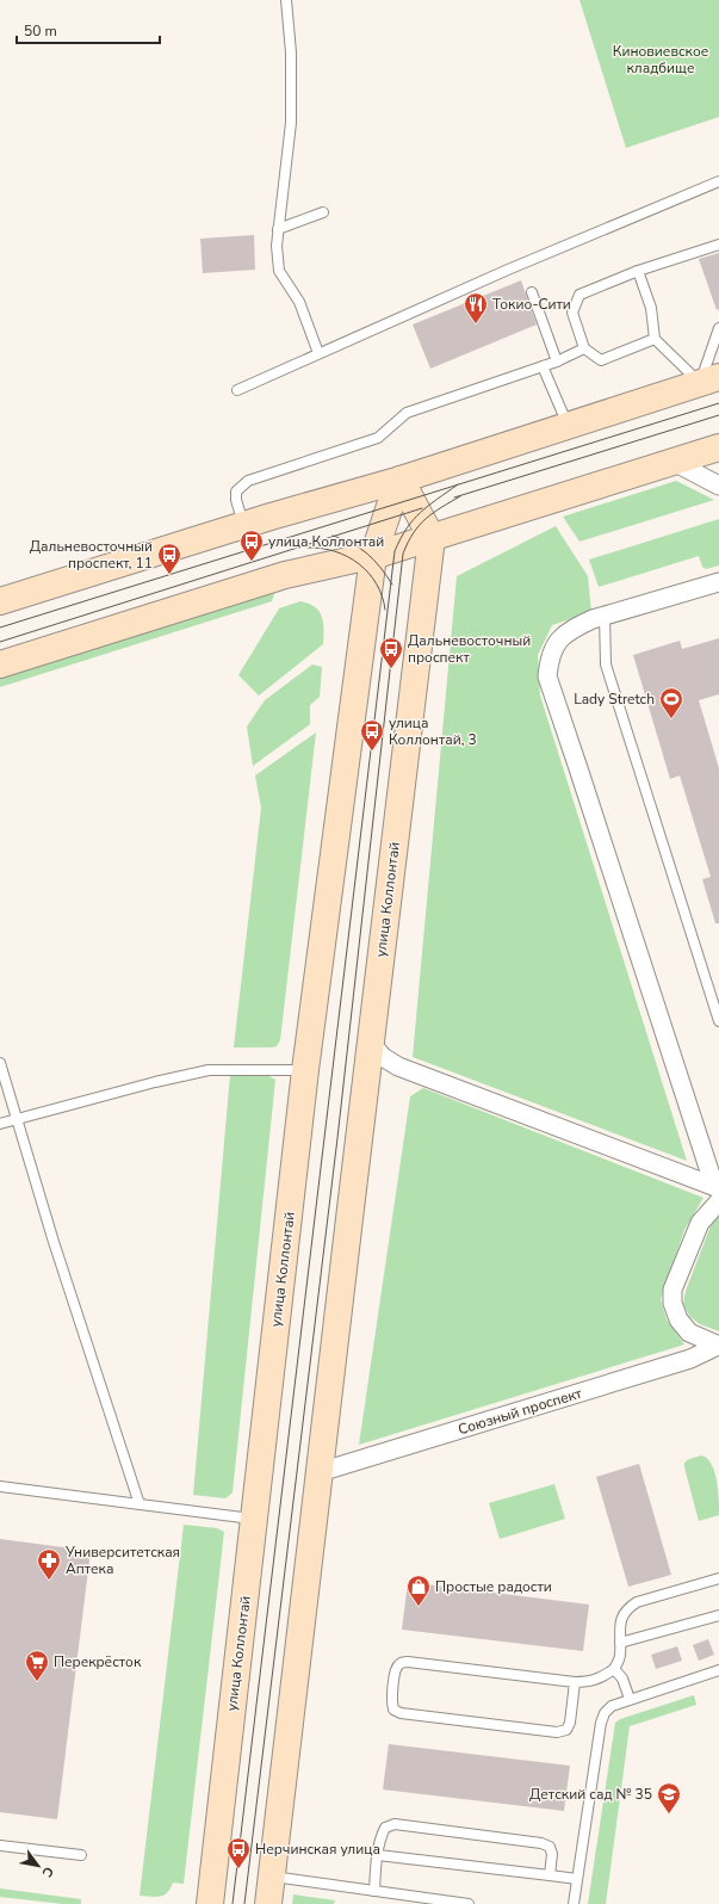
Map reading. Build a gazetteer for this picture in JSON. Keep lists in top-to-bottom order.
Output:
{
  "streets": {
    "main road": ["улица Коллонтай"],
    "street": ["Союзный проспект"]
  },
  "crossings": [
    ["улица Коллонтай", "Союзный проспект"]
  ],
  "parks": ["Киновиевское кладбище"],
  "places": {
    "restaurant": ["Токио-Сити"],
    "bus stop": [
      "улица Коллонтай",
      "Дальневосточный проспект, 11",
      "Дальневосточный проспект",
      "улица Коллонтай, 3",
      "Нерчинская улица"
    ],
    "sports": ["Lady Stretch"],
    "pharmacy": ["Университетская Аптека"],
    "shop": ["Простые радости"],
    "supermarket": ["Перекрёсток"],
    "school or university": ["Детский сад № 35"]
  },
  "scale_bar": "50 m",
  "north": "bottom right"
}
